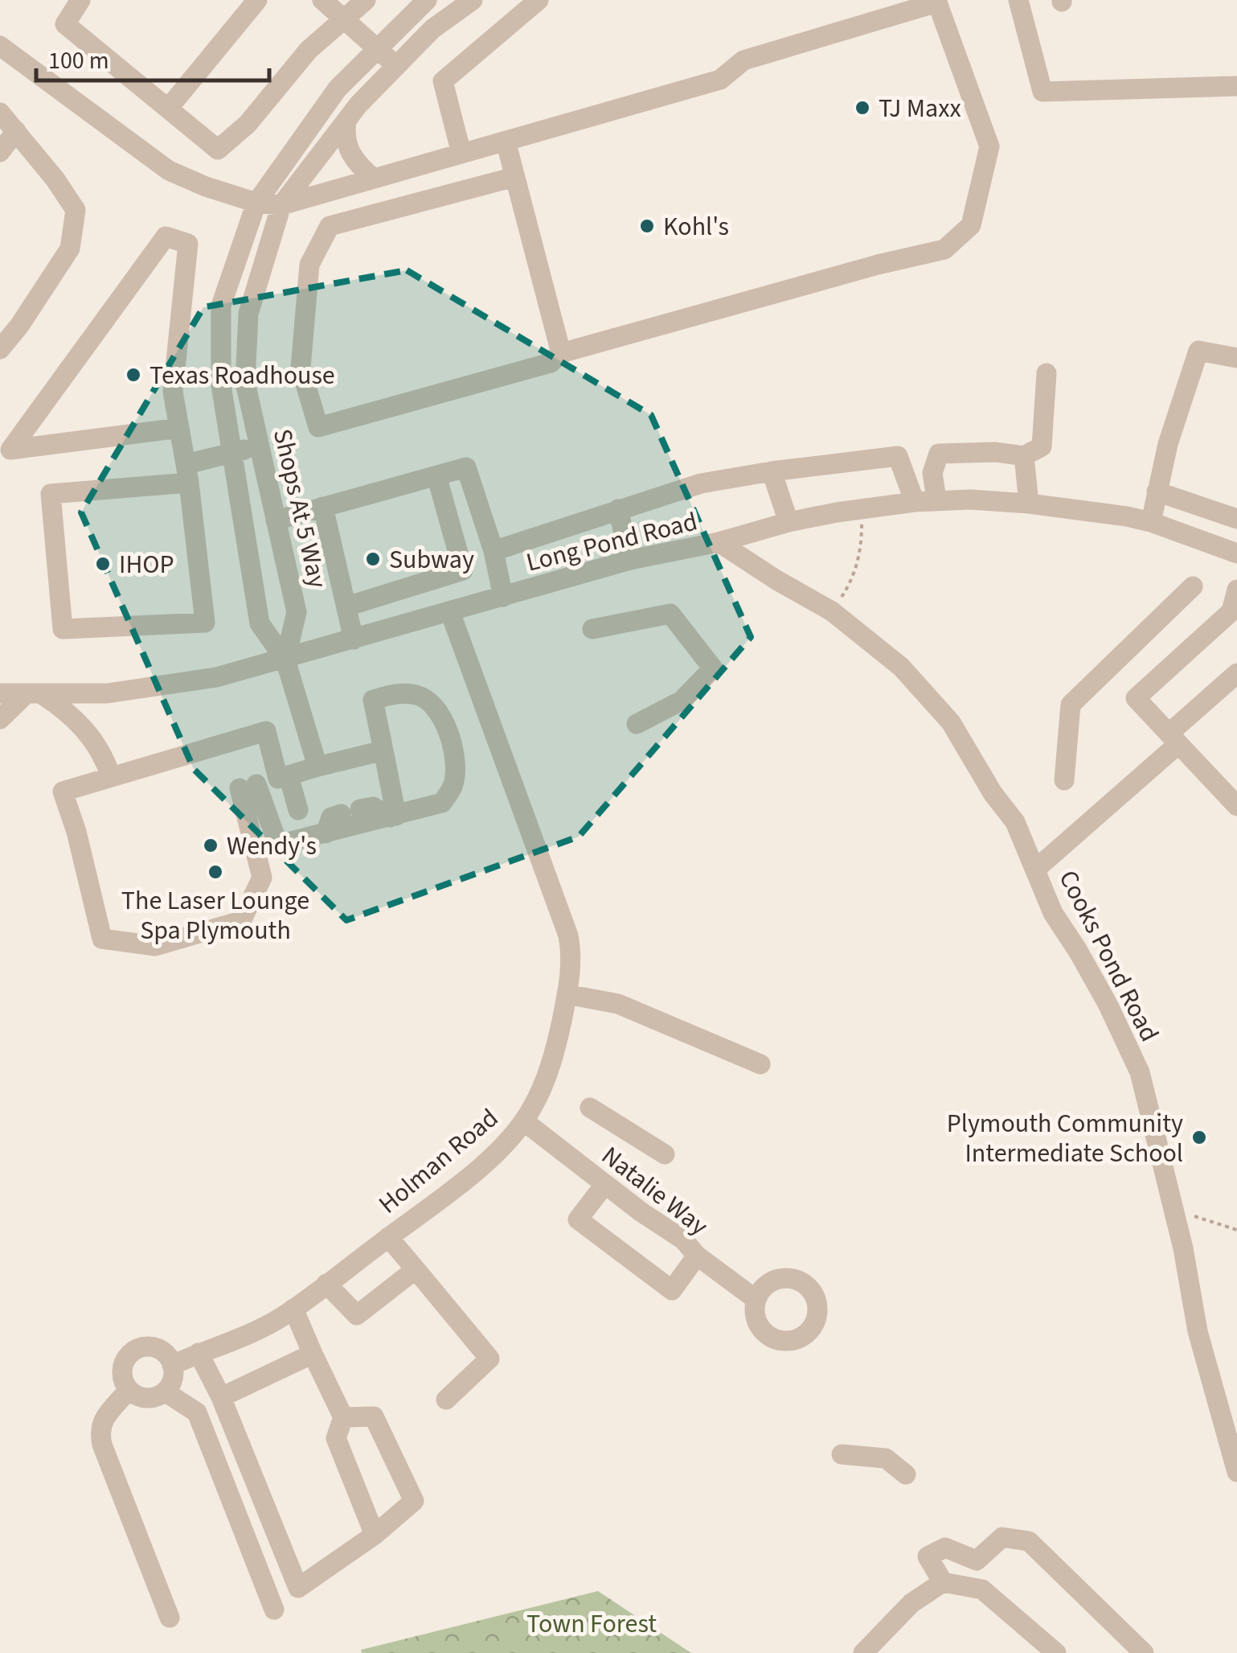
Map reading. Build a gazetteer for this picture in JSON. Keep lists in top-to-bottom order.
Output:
{
  "streets": {
    "street": [
      "Shops At 5 Way",
      "Long Pond Road",
      "Cooks Pond Road",
      "Holman Road",
      "Natalie Way"
    ]
  },
  "crossings": [
    ["Shops At 5 Way", "Long Pond Road"],
    ["Long Pond Road", "Cooks Pond Road"],
    ["Long Pond Road", "Holman Road"],
    ["Holman Road", "Natalie Way"]
  ],
  "parks": ["Town Forest"],
  "places": [
    "TJ Maxx",
    "Kohl's",
    "Texas Roadhouse",
    "Subway",
    "IHOP",
    "Wendy's",
    "The Laser Lounge Spa Plymouth",
    "Plymouth Community Intermediate School"
  ],
  "scale_bar": "100 m"
}
